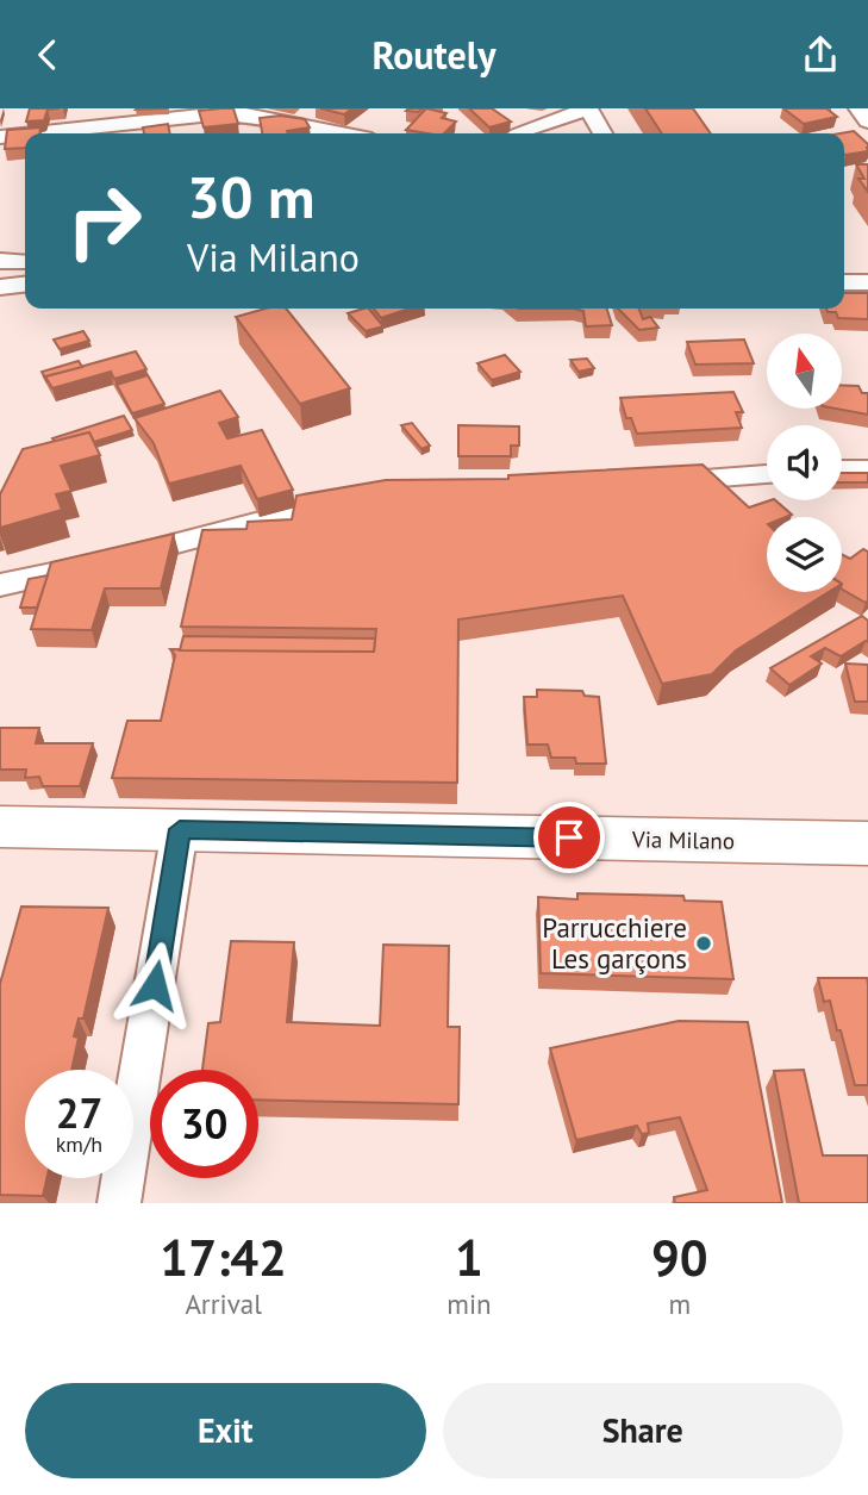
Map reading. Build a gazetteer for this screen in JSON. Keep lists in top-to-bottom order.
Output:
{
  "streets": {
    "main road": ["Via Milano"]
  },
  "places": ["Parrucchiere Les garçons"],
  "north": "top",
  "page": {
    "header": "Routely",
    "turn": ["30 m", "Via Milano"],
    "speed": "27 km/h",
    "limit": "30",
    "eta": [
      "17:42",
      "Arrival",
      "1",
      "min",
      "90",
      "m"
    ],
    "buttons": ["Exit", "Share"]
  }
}
